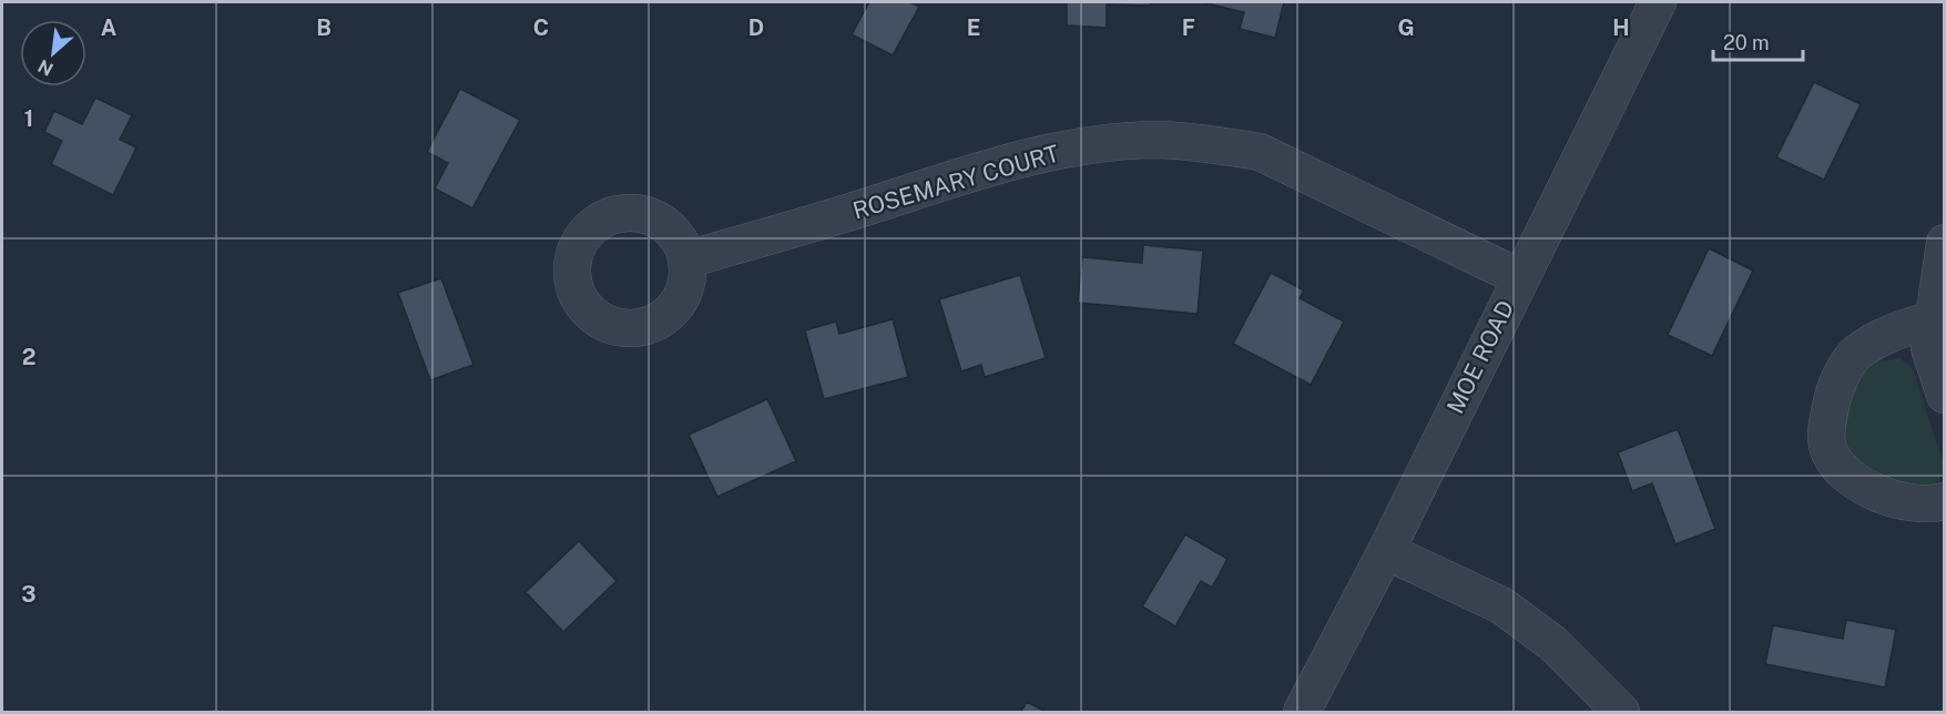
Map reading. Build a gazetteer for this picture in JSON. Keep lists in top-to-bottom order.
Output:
{
  "streets": {
    "street": ["ROSEMARY COURT", "MOE ROAD"]
  },
  "crossings": [
    ["ROSEMARY COURT", "MOE ROAD"]
  ],
  "scale_bar": "20 m",
  "north": "bottom left",
  "grid": {
    "columns": [
      "A",
      "B",
      "C",
      "D",
      "E",
      "F",
      "G",
      "H"
    ],
    "rows": ["1", "2", "3"]
  }
}
